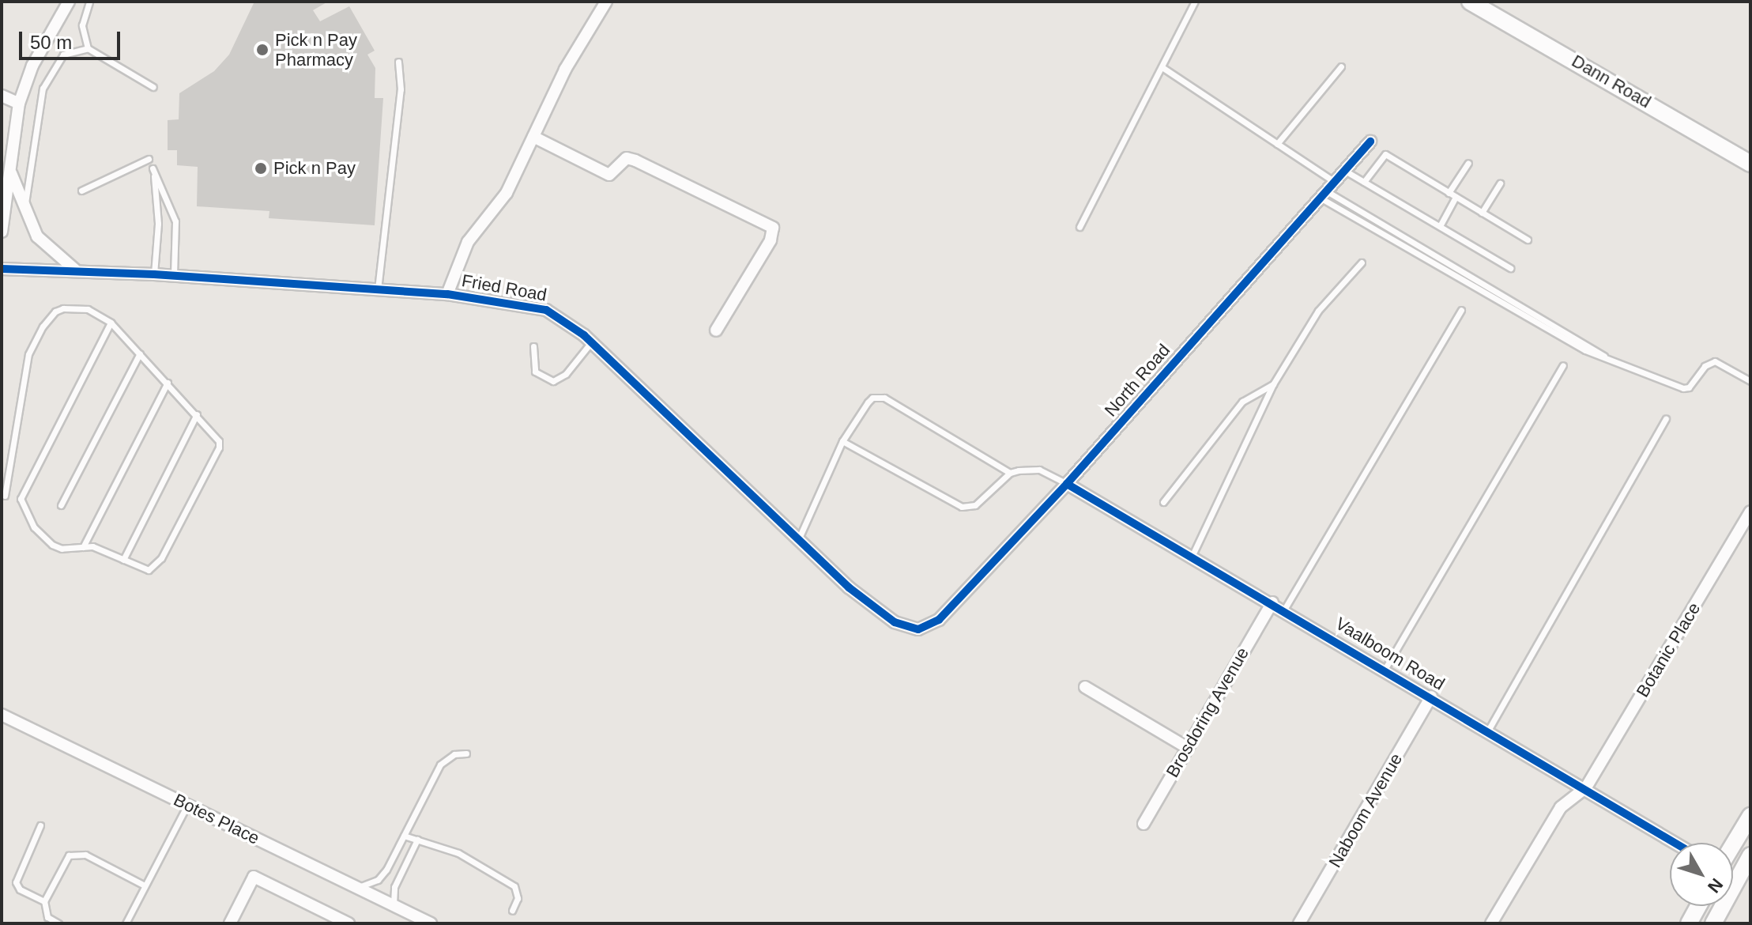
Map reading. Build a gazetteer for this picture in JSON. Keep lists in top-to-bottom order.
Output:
{
  "streets": {
    "main road": ["Dann Road"],
    "street": [
      "Fried Road",
      "North Road",
      "Botanic Place",
      "Vaalboom Road",
      "Brosdoring Avenue",
      "Naboom Avenue",
      "Botes Place"
    ]
  },
  "crossings": [
    ["Fried Road", "North Road"],
    ["North Road", "Vaalboom Road"],
    ["Botanic Place", "Vaalboom Road"],
    ["Vaalboom Road", "Brosdoring Avenue"],
    ["Vaalboom Road", "Naboom Avenue"]
  ],
  "places": ["Pick n Pay Pharmacy", "Pick n Pay"],
  "scale_bar": "50 m",
  "north": "bottom right"
}
